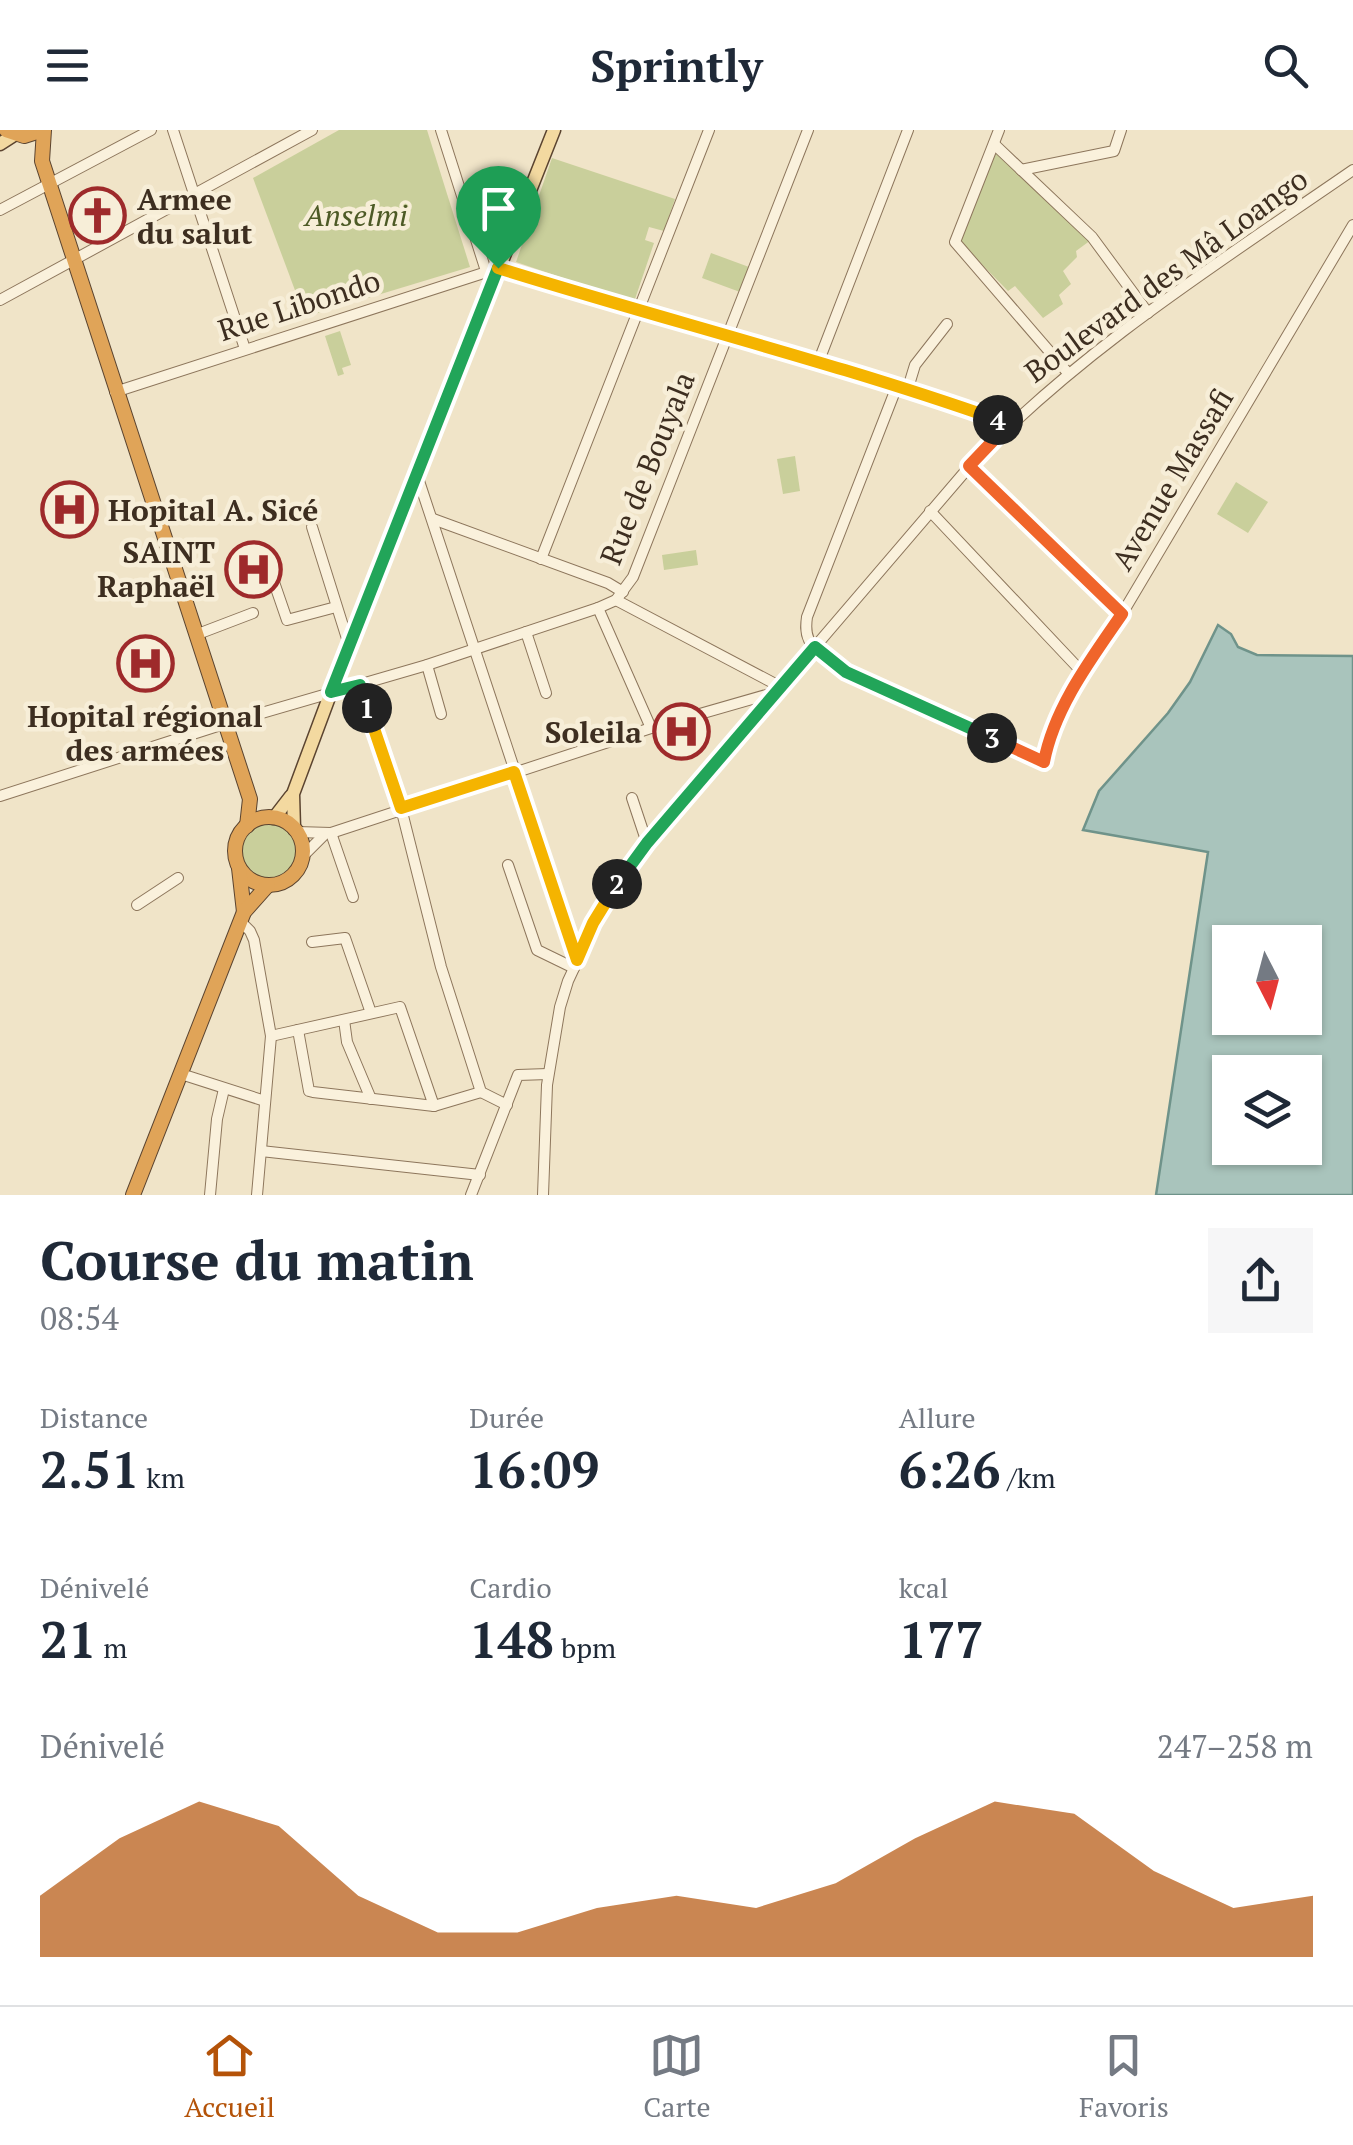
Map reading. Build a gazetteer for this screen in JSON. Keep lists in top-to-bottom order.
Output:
{
  "streets": {
    "street": [
      "Boulevard des Mâ Loango",
      "Rue Libondo",
      "Rue de Bouyala",
      "Avenue Massafi"
    ]
  },
  "crossings": [
    ["Boulevard des Mâ Loango", "Avenue Massafi"]
  ],
  "parks": ["Anselmi"],
  "places": {
    "church": ["Armee du salut"],
    "hospital": [
      "Hopital A. Sicé",
      "SAINT Raphaël",
      "Hopital régional des armées",
      "Soleila"
    ]
  },
  "north": "bottom",
  "page": {
    "header": "Sprintly",
    "pins": [
      "4",
      "1",
      "3",
      "2"
    ],
    "heading": ["Course du matin", "08:54"],
    "stats": [
      ["Distance", "2.51 km"],
      ["Durée", "16:09"],
      ["Allure", "6:26 /km"],
      ["Dénivelé", "21 m"],
      ["Cardio", "148 bpm"],
      ["kcal", "177"]
    ],
    "chart": ["Dénivelé", "247–258 m"],
    "tabs": ["Accueil", "Carte", "Favoris"]
  }
}
